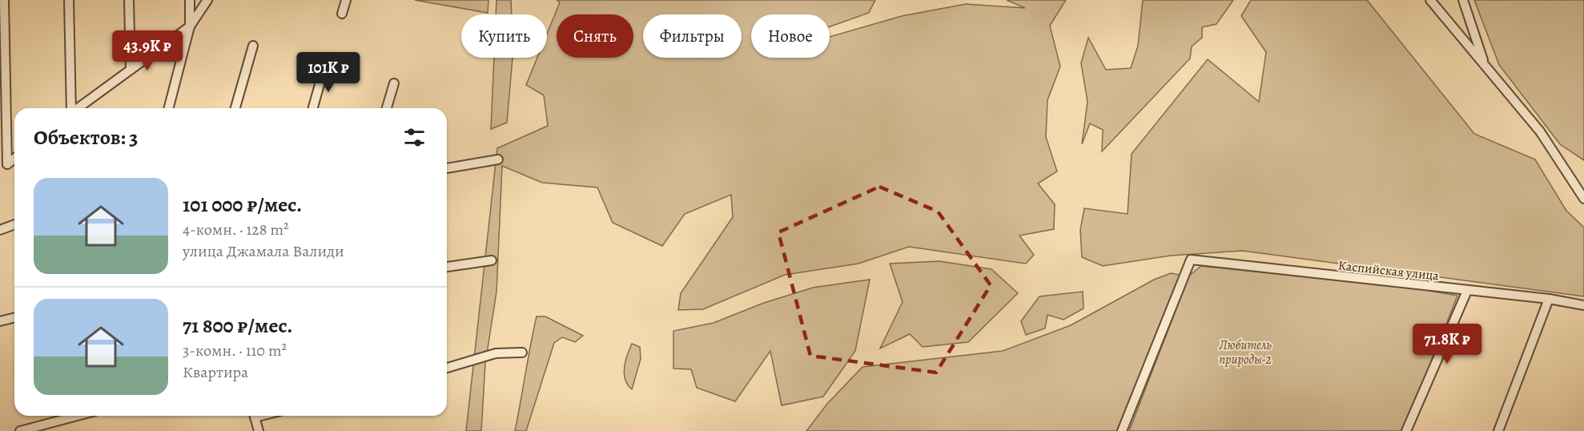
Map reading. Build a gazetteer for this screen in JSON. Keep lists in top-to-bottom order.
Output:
{
  "streets": {
    "street": ["Каспийская улица"]
  },
  "parks": ["Любитель природы-2"],
  "page": {
    "chip": [
      "Купить",
      "Снять",
      "Фильтры",
      "Новое"
    ],
    "price": ["43.9K ₽", "101K ₽", "71.8K ₽"],
    "heading": "Объектов: 3",
    "list": [
      {
        "name": "101 000 ₽/мес.",
        "note": "4-комн. · 128 m² · улица Джамала Валиди"
      },
      {
        "name": "71 800 ₽/мес.",
        "note": "3-комн. · 110 m² · Квартира"
      }
    ]
  }
}
